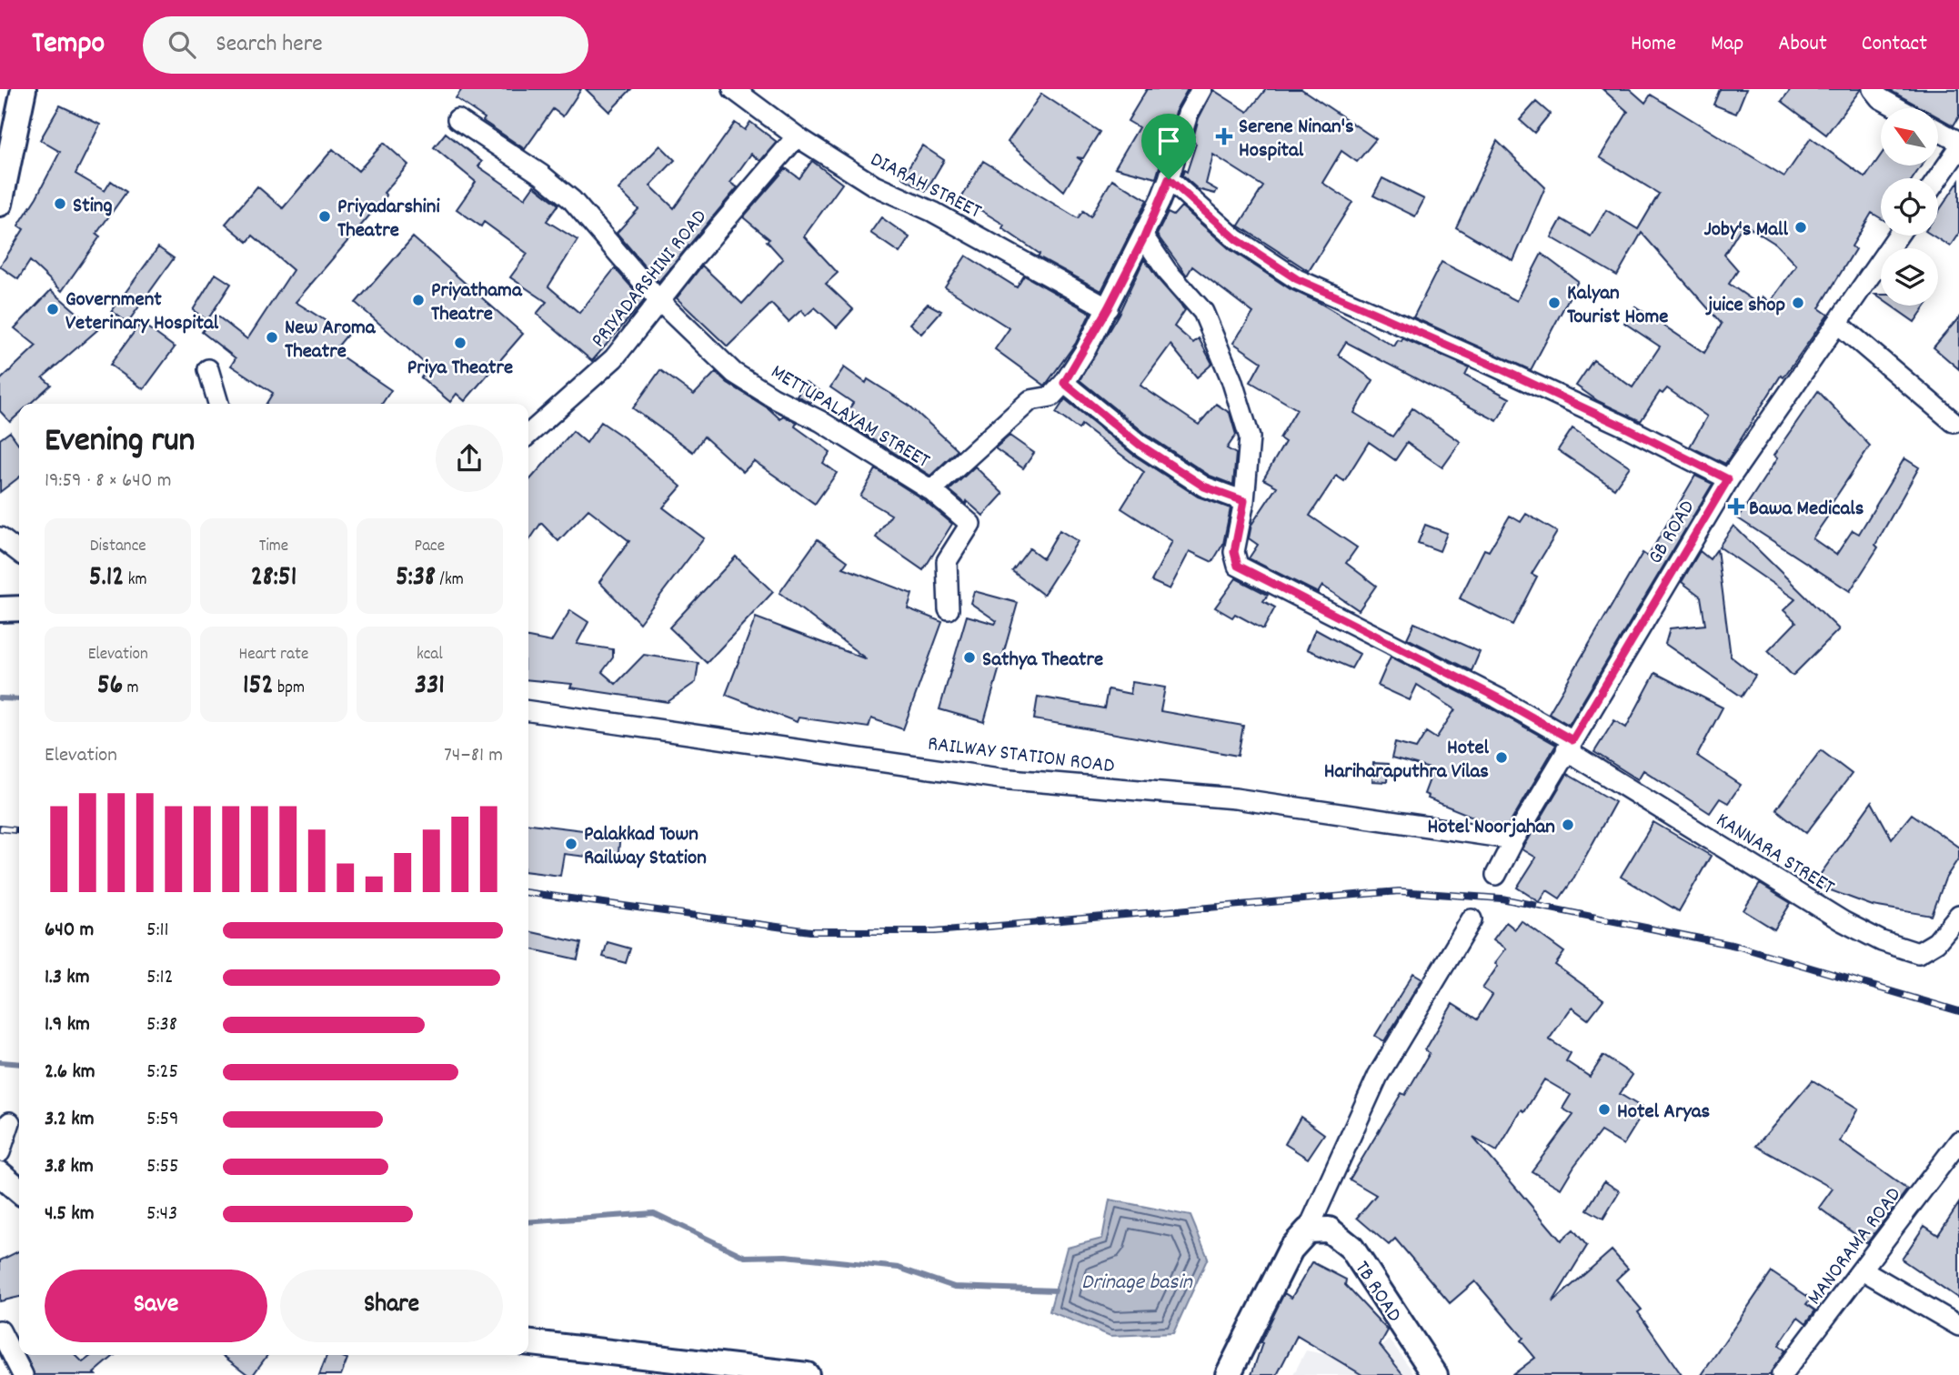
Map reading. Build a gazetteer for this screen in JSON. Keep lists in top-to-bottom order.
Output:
{
  "streets": {
    "main road": ["TB ROAD"],
    "street": [
      "DIARAH STREET",
      "PRIYADARSHINI ROAD",
      "METTUPALAYAM STREET",
      "GB ROAD",
      "RAILWAY STATION ROAD",
      "KANNARA STREET",
      "MANORAMA ROAD"
    ]
  },
  "crossings": [
    ["DIARAH STREET", "PRIYADARSHINI ROAD"],
    ["DIARAH STREET", "METTUPALAYAM STREET"],
    ["PRIYADARSHINI ROAD", "METTUPALAYAM STREET"],
    ["GB ROAD", "RAILWAY STATION ROAD"],
    ["GB ROAD", "KANNARA STREET"]
  ],
  "water": ["Drinage basin"],
  "places": {
    "health": ["Serene Ninan's Hospital", "Bawa Medicals"],
    "other": [
      "Sting",
      "Priyadarshini Theatre",
      "Joby's Mall",
      "Priyathama Theatre",
      "Kalyan Tourist Home",
      "juice shop",
      "Government Veterinary Hospital",
      "New Aroma Theatre",
      "Priya Theatre",
      "Sathya Theatre",
      "Hotel Hariharaputhra Vilas",
      "Hotel Noorjahan",
      "Palakkad Town Railway Station",
      "Hotel Aryas"
    ]
  },
  "north": "top left",
  "page": {
    "header": "Tempo",
    "search": "Search here",
    "nav": [
      "Home",
      "Map",
      "About",
      "Contact"
    ],
    "heading": ["Evening run", "19:59 · 8 × 640 m"],
    "stats": [
      ["Distance", "5.12 km"],
      ["Time", "28:51"],
      ["Pace", "5:38 /km"],
      ["Elevation", "56 m"],
      ["Heart rate", "152 bpm"],
      ["kcal", "331"]
    ],
    "chart": ["Elevation", "74–81 m"],
    "list": [
      {
        "name": "640 m",
        "note": "5:11"
      },
      {
        "name": "1.3 km",
        "note": "5:12"
      },
      {
        "name": "1.9 km",
        "note": "5:38"
      },
      {
        "name": "2.6 km",
        "note": "5:25"
      },
      {
        "name": "3.2 km",
        "note": "5:59"
      },
      {
        "name": "3.8 km",
        "note": "5:55"
      },
      {
        "name": "4.5 km",
        "note": "5:43"
      }
    ],
    "buttons": ["Save", "Share"]
  }
}
